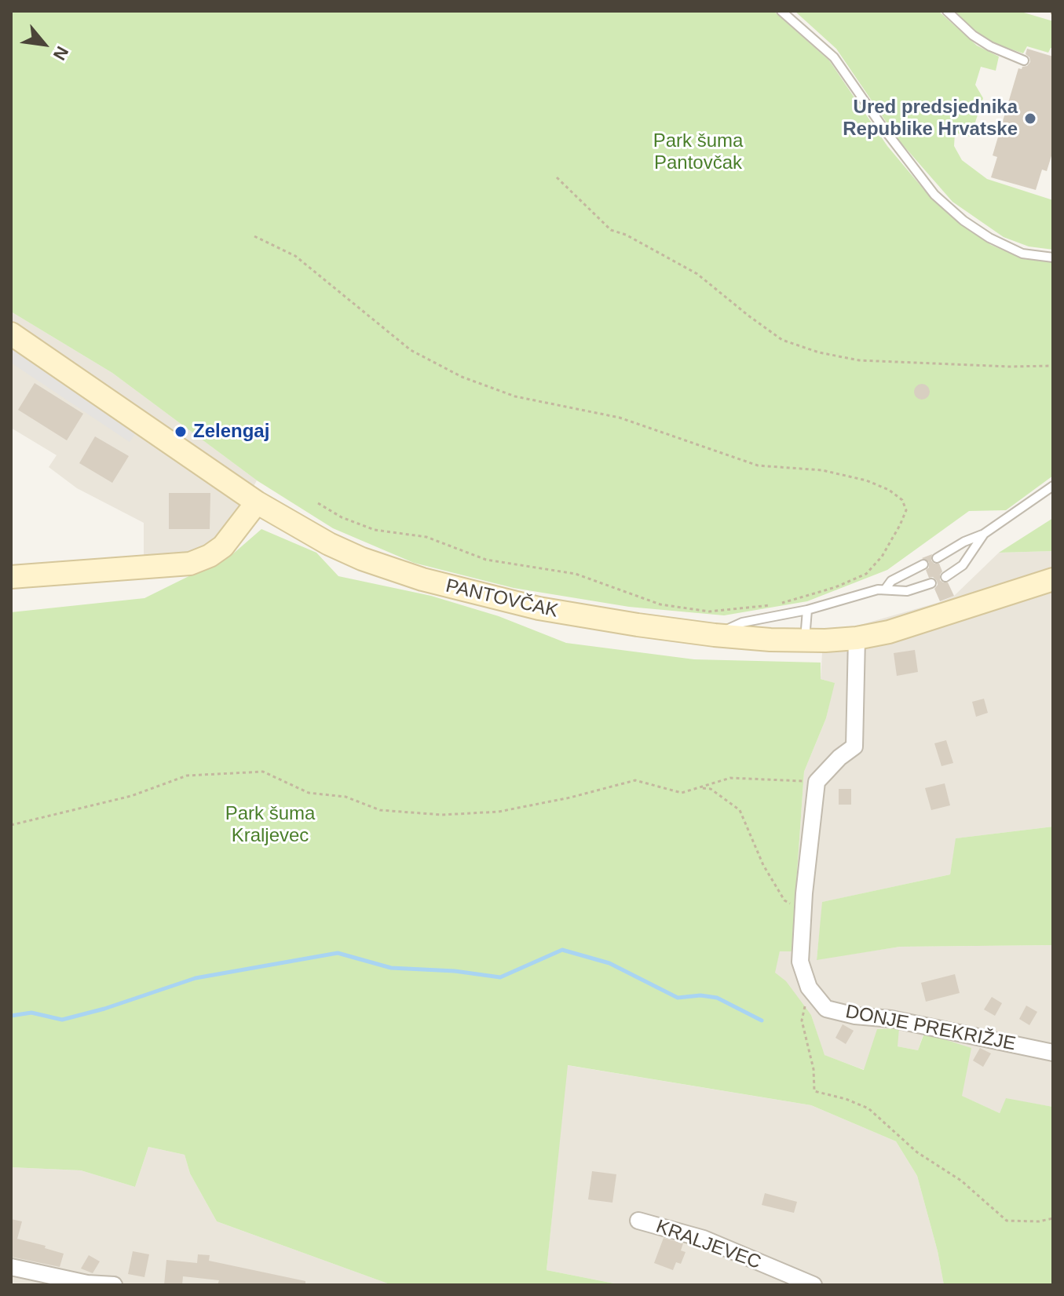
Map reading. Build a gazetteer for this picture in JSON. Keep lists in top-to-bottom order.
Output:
{
  "streets": {
    "main road": ["PANTOVČAK"],
    "street": ["DONJE PREKRIŽJE", "KRALJEVEC"]
  },
  "parks": ["Park šuma Pantovčak", "Park šuma Kraljevec"],
  "places": ["Ured predsjednika Republike Hrvatske", "Zelengaj"],
  "north": "bottom right"
}
